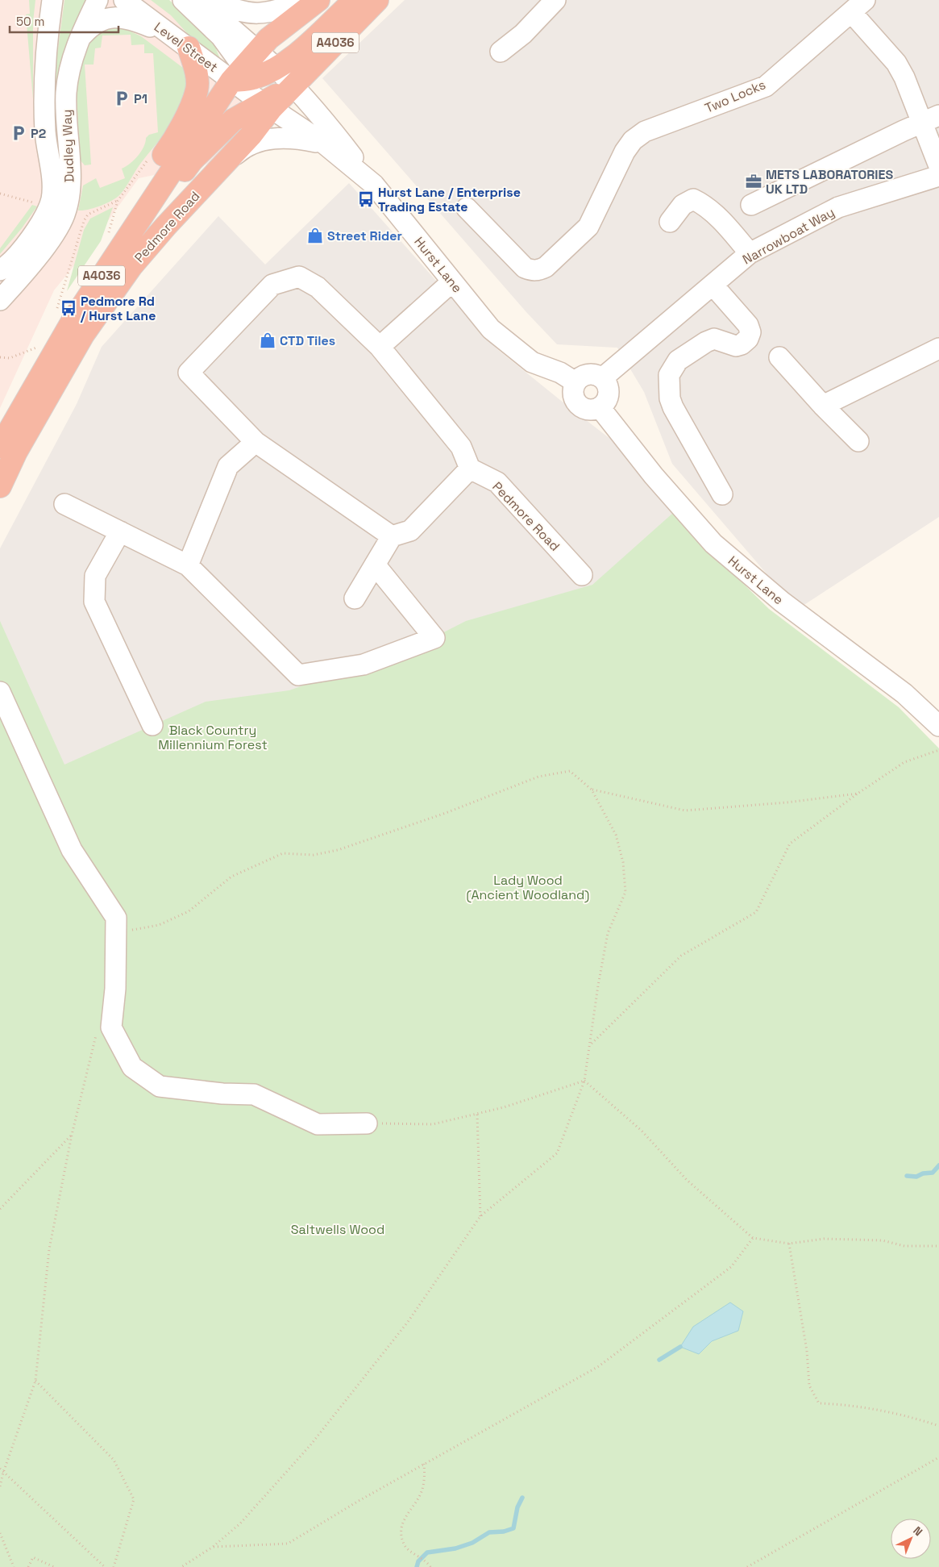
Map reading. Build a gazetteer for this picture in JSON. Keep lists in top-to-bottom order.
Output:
{
  "streets": {
    "highway": ["A4036", "Pedmore Road"],
    "street": [
      "Level Street",
      "Two Locks",
      "Dudley Way",
      "Narrowboat Way",
      "Hurst Lane"
    ]
  },
  "crossings": [
    ["Level Street", "Pedmore Road"],
    ["Level Street", "Hurst Lane"],
    ["Pedmore Road", "Hurst Lane"],
    ["Narrowboat Way", "Hurst Lane"]
  ],
  "parks": ["Black Country Millennium Forest", "Lady Wood (Ancient Woodland)", "Saltwells Wood"],
  "places": {
    "parking": ["P1", "P2"],
    "office": ["METS LABORATORIES UK LTD"],
    "bus stop": ["Hurst Lane / Enterprise Trading Estate", "Pedmore Rd / Hurst Lane"],
    "shop": ["Street Rider", "CTD Tiles"]
  },
  "scale_bar": "50 m",
  "north": "top right"
}
